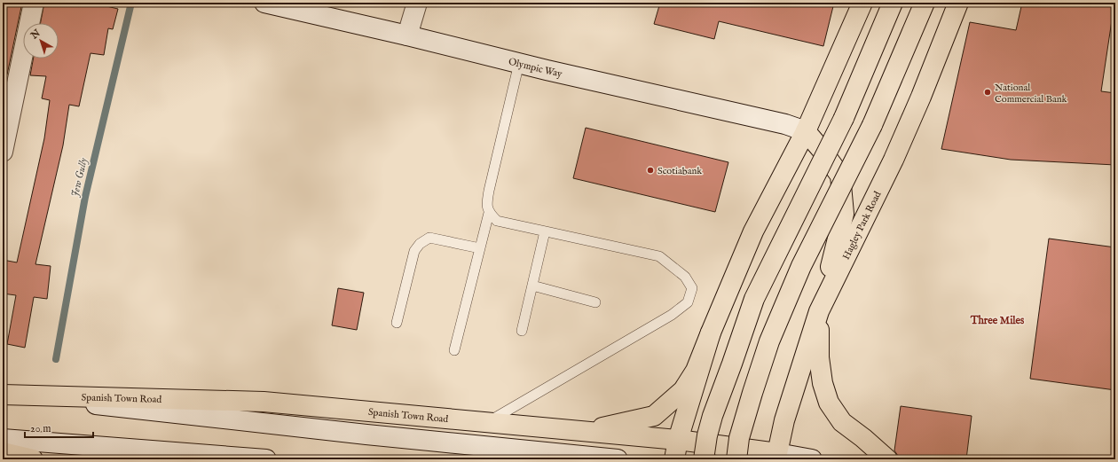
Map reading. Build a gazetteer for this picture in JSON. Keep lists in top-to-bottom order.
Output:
{
  "streets": {
    "main road": ["Olympic Way", "Hagley Park Road", "Spanish Town Road"]
  },
  "crossings": [
    ["Hagley Park Road", "Spanish Town Road"]
  ],
  "districts": ["Three Miles"],
  "water": ["Jew Gully"],
  "places": ["National Commercial Bank", "Scotiabank"],
  "scale_bar": "20 m",
  "north": "top left"
}
